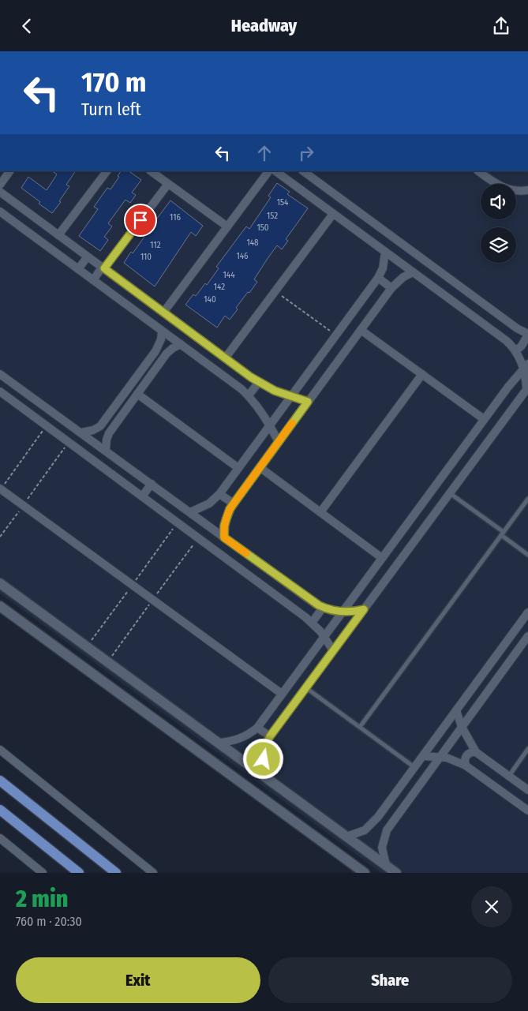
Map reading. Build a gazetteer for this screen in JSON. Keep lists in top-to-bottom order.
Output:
{
  "house_numbers": [
    "154",
    "152",
    "116",
    "150",
    "148",
    "112",
    "146",
    "110",
    "144",
    "142",
    "140"
  ],
  "page": {
    "header": "Headway",
    "turn": ["170 m", "Turn left"],
    "heading": ["2 min", "760 m · 20:30"],
    "buttons": ["Exit", "Share"]
  }
}
